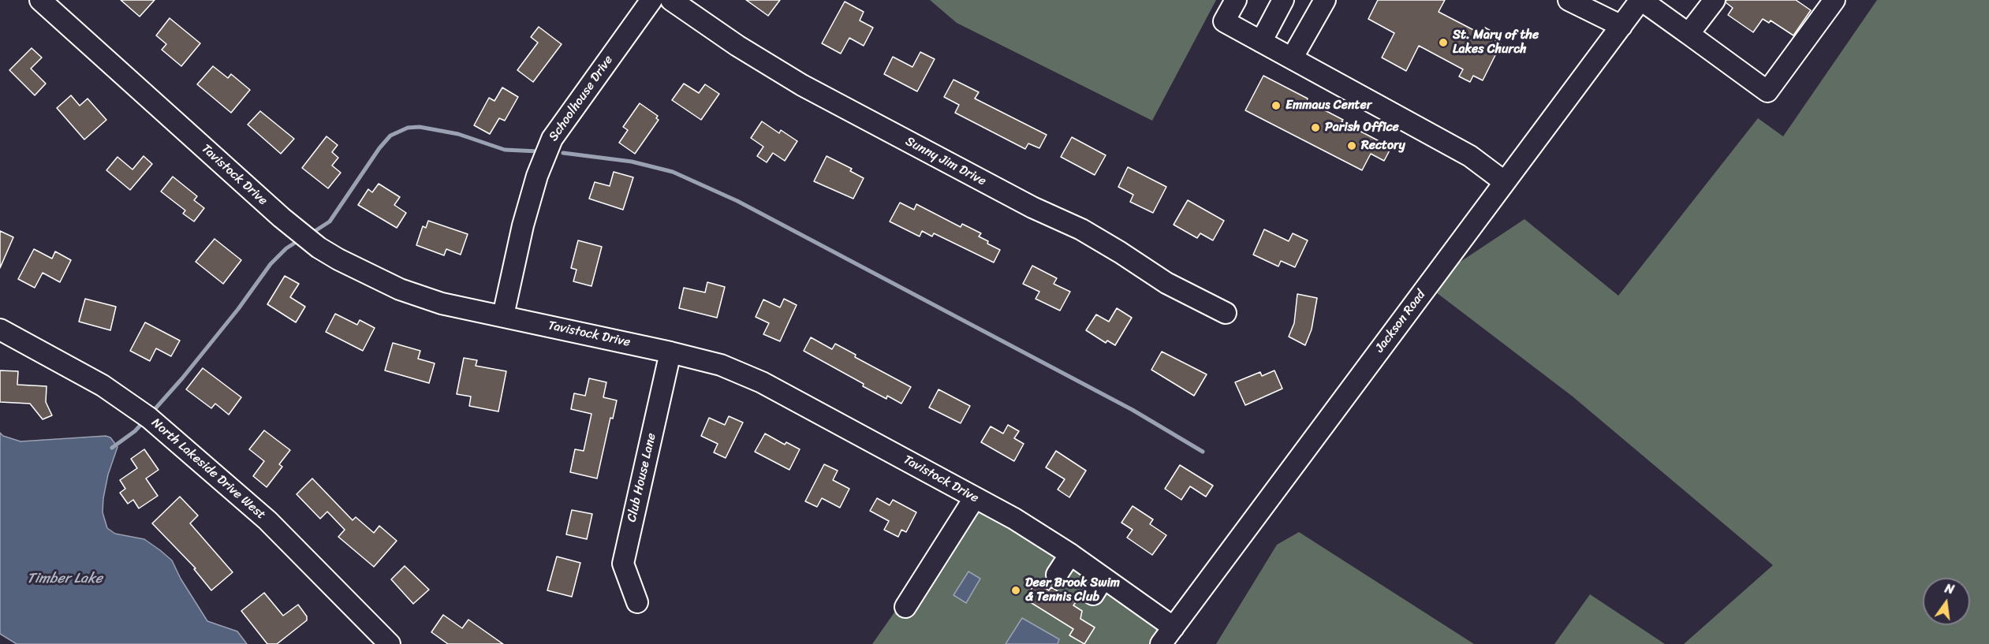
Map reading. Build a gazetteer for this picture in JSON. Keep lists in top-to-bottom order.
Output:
{
  "streets": {
    "street": [
      "Schoolhouse Drive",
      "Sunny Jim Drive",
      "Tavistock Drive",
      "Jackson Road",
      "North Lakeside Drive West",
      "Club House Lane"
    ]
  },
  "crossings": [
    ["Schoolhouse Drive", "Tavistock Drive"],
    ["Tavistock Drive", "Jackson Road"],
    ["Tavistock Drive", "Club House Lane"]
  ],
  "water": ["Timber Lake"],
  "places": [
    "St. Mary of the Lakes Church",
    "Emmaus Center",
    "Parish Office",
    "Rectory",
    "Deer Brook Swim & Tennis Club"
  ],
  "north": "top"
}
